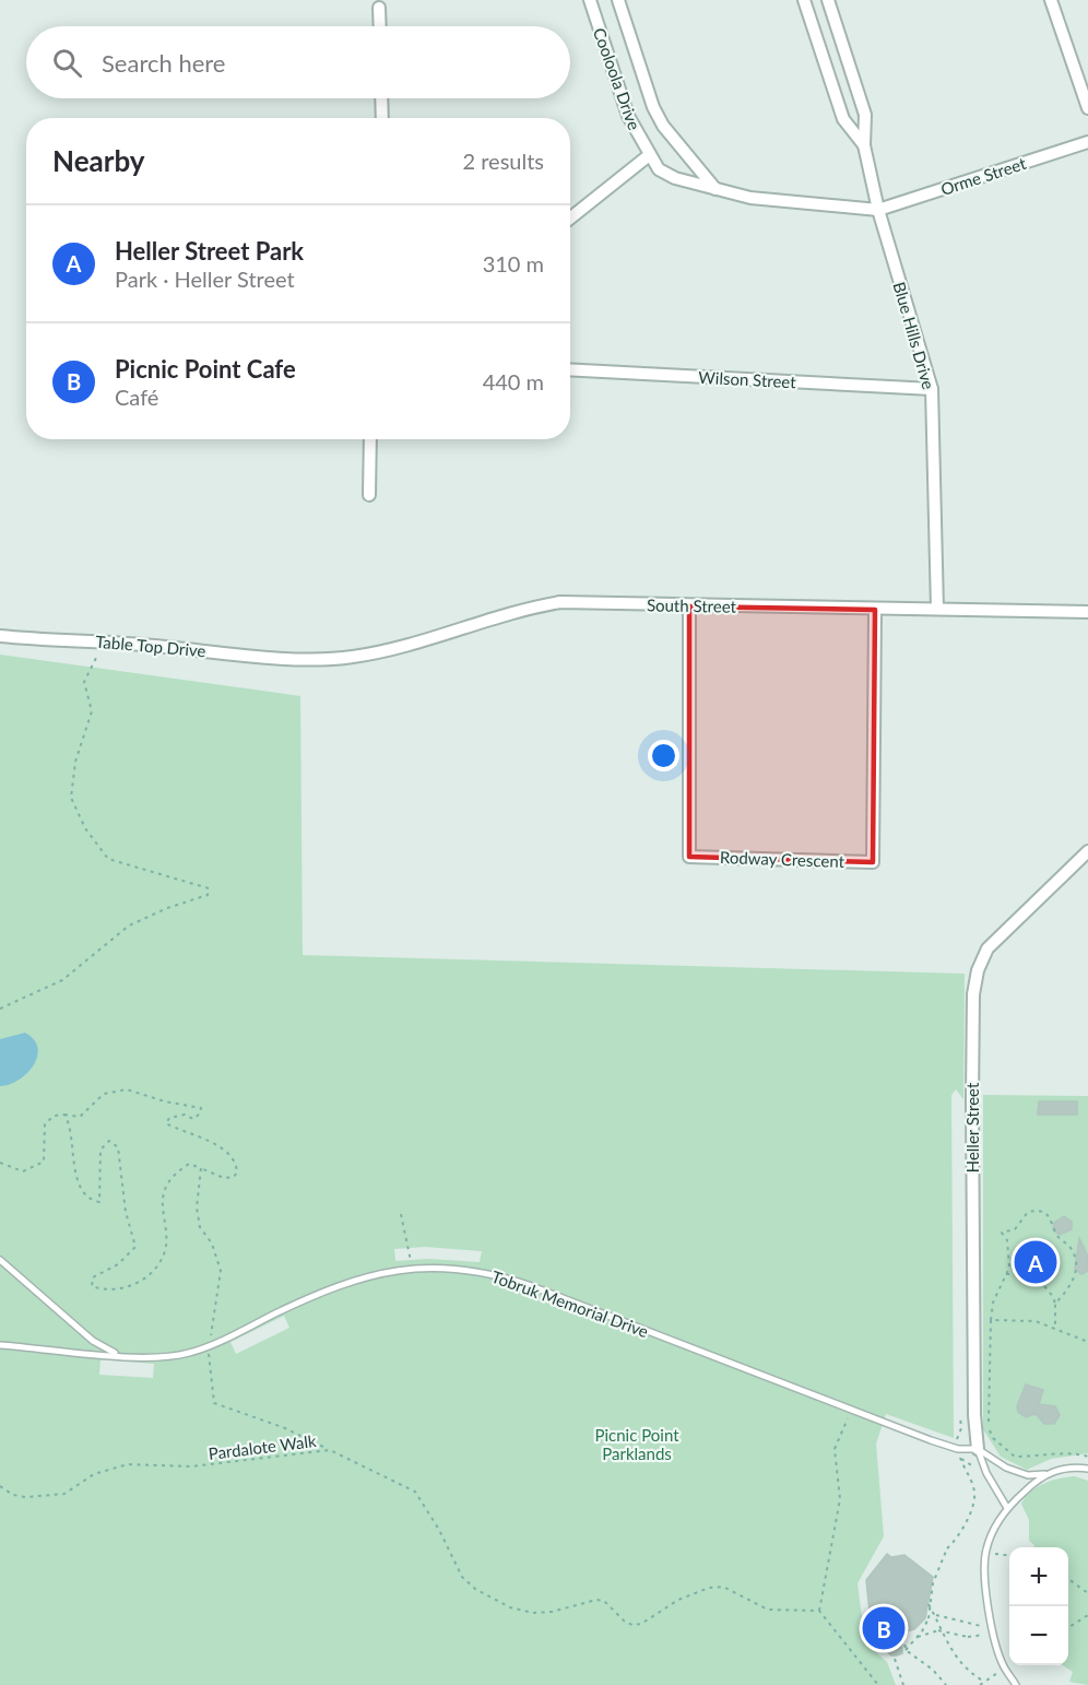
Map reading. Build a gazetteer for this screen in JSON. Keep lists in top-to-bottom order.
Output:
{
  "streets": {
    "street": [
      "Cooloola Drive",
      "Orme Street",
      "Blue Hills Drive",
      "Wilson Street",
      "South Street",
      "Table Top Drive",
      "Rodway Crescent",
      "Heller Street"
    ],
    "lane": ["Tobruk Memorial Drive"],
    "path": ["Pardalote Walk"]
  },
  "crossings": [
    ["Cooloola Drive", "Orme Street"],
    ["Cooloola Drive", "Blue Hills Drive"],
    ["Orme Street", "Blue Hills Drive"],
    ["Blue Hills Drive", "Wilson Street"],
    ["Blue Hills Drive", "South Street"],
    ["South Street", "Table Top Drive"],
    ["South Street", "Rodway Crescent"],
    ["Heller Street", "Tobruk Memorial Drive"]
  ],
  "parks": ["Picnic Point Parklands"],
  "page": {
    "search": "Search here",
    "heading": ["Nearby", "2 results"],
    "list": [
      {
        "mark": "A",
        "name": "Heller Street Park",
        "note": "Park · Heller Street",
        "value": "310 m"
      },
      {
        "mark": "B",
        "name": "Picnic Point Cafe",
        "note": "Café",
        "value": "440 m"
      }
    ],
    "pins": ["A", "B"],
    "map_buttons": ["+", "−"]
  }
}
